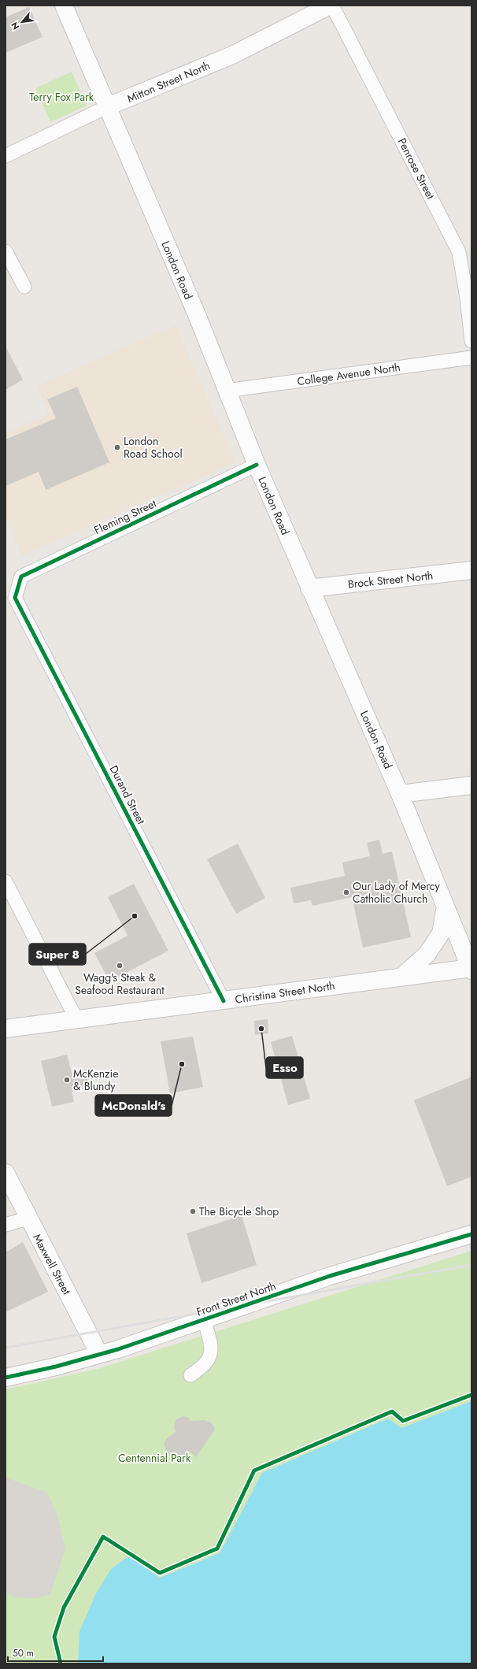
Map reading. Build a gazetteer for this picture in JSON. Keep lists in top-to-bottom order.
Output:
{
  "streets": {
    "main road": [
      "Mitton Street North",
      "London Road",
      "Brock Street North",
      "Christina Street North",
      "Maxwell Street",
      "Front Street North"
    ],
    "street": [
      "Penrose Street",
      "College Avenue North",
      "Fleming Street",
      "Durand Street"
    ]
  },
  "crossings": [
    ["Mitton Street North", "Penrose Street"],
    ["Mitton Street North", "London Road"],
    ["London Road", "College Avenue North"],
    ["London Road", "Fleming Street"],
    ["London Road", "Brock Street North"],
    ["London Road", "Christina Street North"],
    ["Fleming Street", "Durand Street"],
    ["Durand Street", "Christina Street North"],
    ["Maxwell Street", "Front Street North"]
  ],
  "parks": ["Terry Fox Park", "Centennial Park"],
  "places": [
    "London Road School",
    "Our Lady of Mercy Catholic Church",
    "Super 8",
    "Wagg's Steak & Seafood Restaurant",
    "Esso",
    "McDonald's",
    "McKenzie & Blundy",
    "The Bicycle Shop"
  ],
  "scale_bar": "50 m",
  "north": "bottom left"
}
